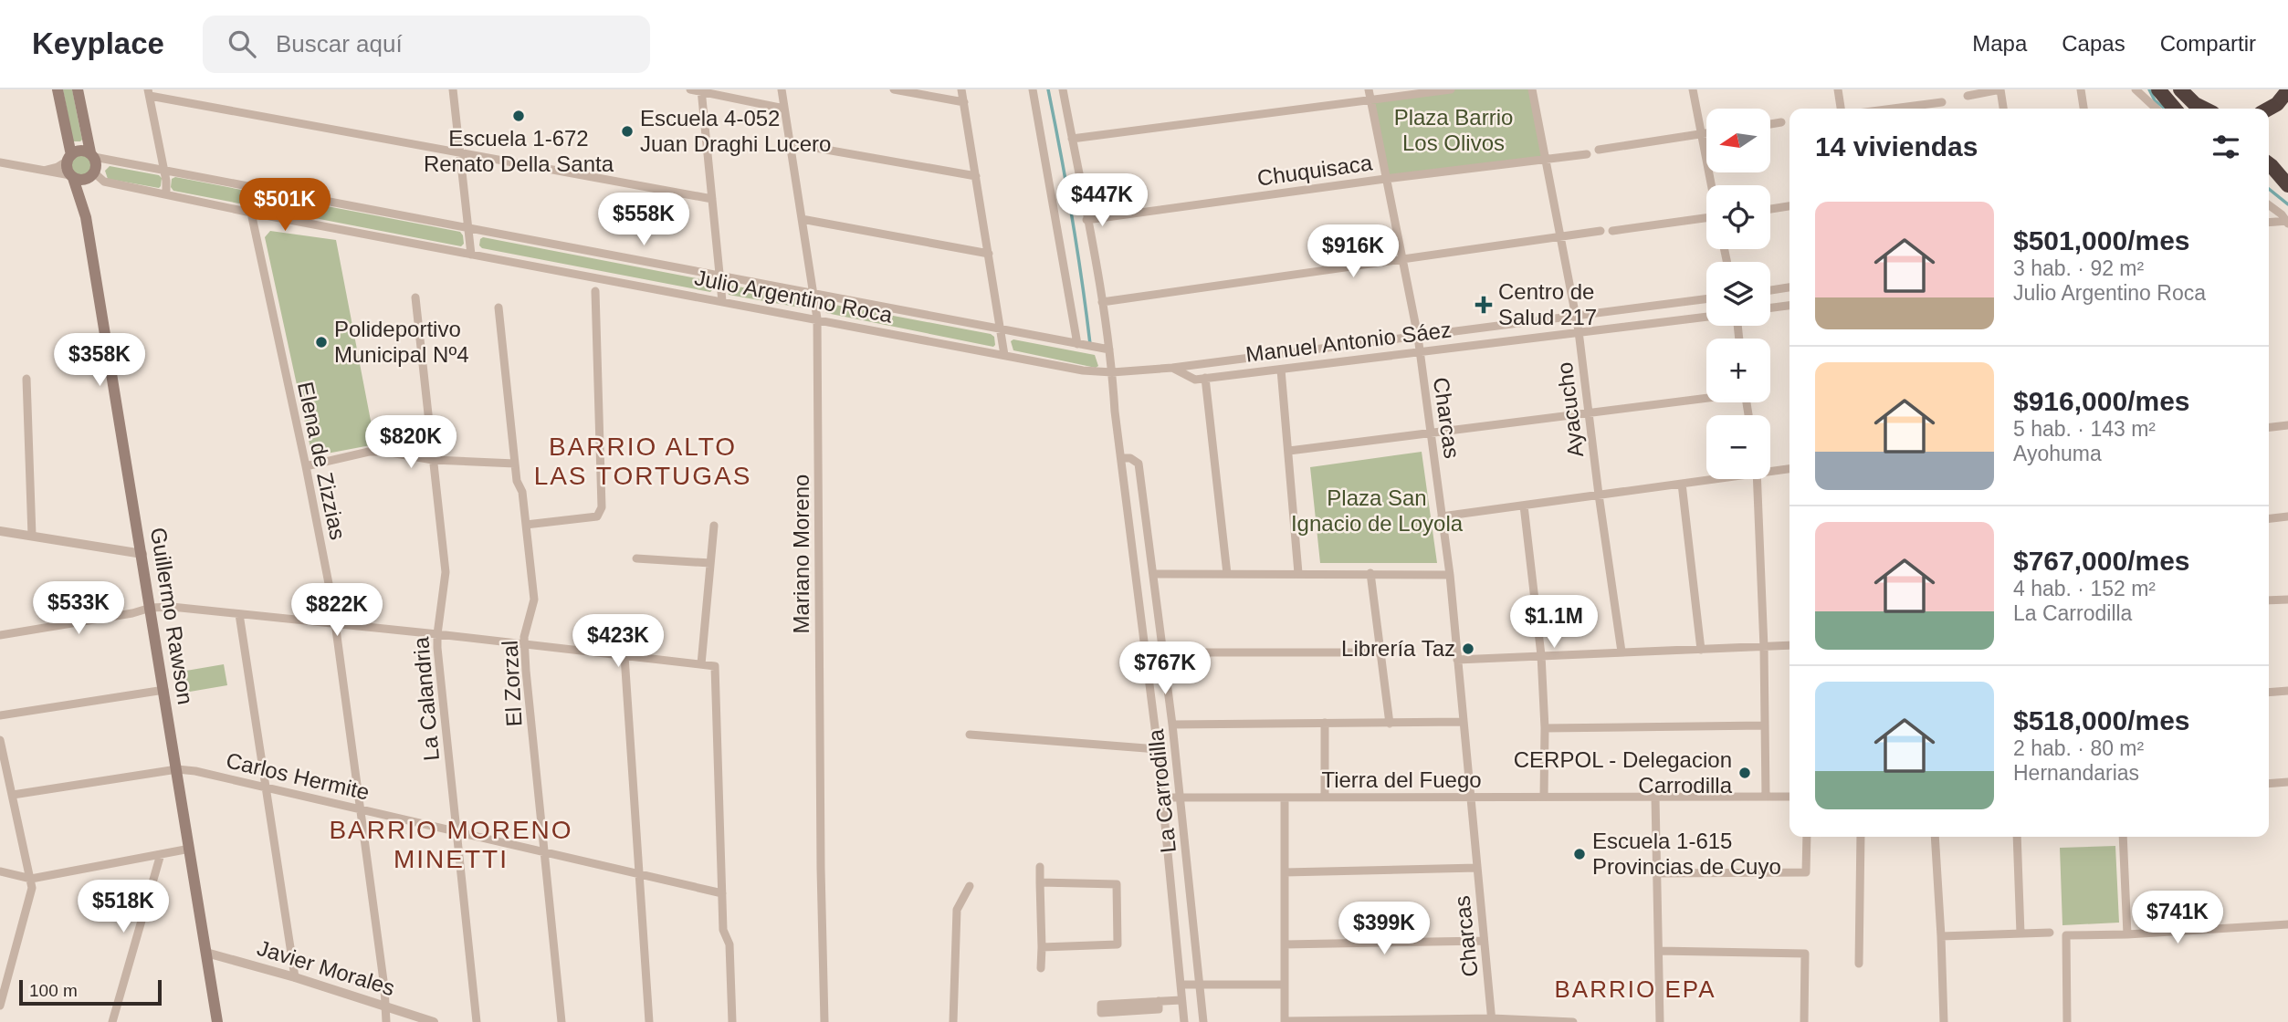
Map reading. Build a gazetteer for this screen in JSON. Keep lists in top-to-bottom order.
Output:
{
  "streets": {
    "main road": ["Guillermo Rawson"],
    "street": [
      "Chuquisaca",
      "Julio Argentino Roca",
      "Manuel Antonio Sáez",
      "Ayacucho",
      "Charcas",
      "Elena de Zizzias",
      "Mariano Moreno",
      "El Zorzal",
      "La Calandria",
      "Carlos Hermite",
      "Tierra del Fuego",
      "La Carrodilla",
      "Javier Morales"
    ]
  },
  "crossings": [
    ["Chuquisaca", "Ayacucho"],
    ["Chuquisaca", "Charcas"],
    ["Chuquisaca", "La Carrodilla"],
    ["Julio Argentino Roca", "Manuel Antonio Sáez"],
    ["Julio Argentino Roca", "Elena de Zizzias"],
    ["Julio Argentino Roca", "Mariano Moreno"],
    ["Julio Argentino Roca", "Guillermo Rawson"],
    ["Julio Argentino Roca", "La Carrodilla"],
    ["Manuel Antonio Sáez", "Ayacucho"],
    ["Manuel Antonio Sáez", "Charcas"],
    ["Manuel Antonio Sáez", "La Carrodilla"],
    ["Charcas", "Tierra del Fuego"],
    ["Elena de Zizzias", "Carlos Hermite"],
    ["Elena de Zizzias", "Javier Morales"],
    ["Guillermo Rawson", "Carlos Hermite"],
    ["Guillermo Rawson", "Javier Morales"],
    ["El Zorzal", "Carlos Hermite"],
    ["La Calandria", "Carlos Hermite"],
    ["Tierra del Fuego", "La Carrodilla"]
  ],
  "districts": ["BARRIO ALTO LAS TORTUGAS", "BARRIO MORENO MINETTI", "BARRIO EPA"],
  "parks": ["Plaza Barrio Los Olivos", "Plaza San Ignacio de Loyola"],
  "places": {
    "other": [
      "Escuela 1-672 Renato Della Santa",
      "Escuela 4-052 Juan Draghi Lucero",
      "Polideportivo Municipal Nº4",
      "Librería Taz",
      "CERPOL - Delegacion Carrodilla",
      "Escuela 1-615 Provincias de Cuyo"
    ],
    "health": ["Centro de Salud 217"]
  },
  "scale_bar": "100 m",
  "north": "left",
  "page": {
    "header": "Keyplace",
    "search": "Buscar aquí",
    "nav": ["Mapa", "Capas", "Compartir"],
    "map_buttons": ["+", "−"],
    "heading": "14 viviendas",
    "price": [
      "$447K",
      "$501K",
      "$558K",
      "$916K",
      "$358K",
      "$820K",
      "$533K",
      "$822K",
      "$1.1M",
      "$423K",
      "$767K",
      "$518K",
      "$741K",
      "$399K"
    ],
    "list": [
      {
        "name": "$501,000/mes",
        "note": "3 hab. · 92 m² · Julio Argentino Roca"
      },
      {
        "name": "$916,000/mes",
        "note": "5 hab. · 143 m² · Ayohuma"
      },
      {
        "name": "$767,000/mes",
        "note": "4 hab. · 152 m² · La Carrodilla"
      },
      {
        "name": "$518,000/mes",
        "note": "2 hab. · 80 m² · Hernandarias"
      }
    ],
    "scale": "100 m"
  }
}
